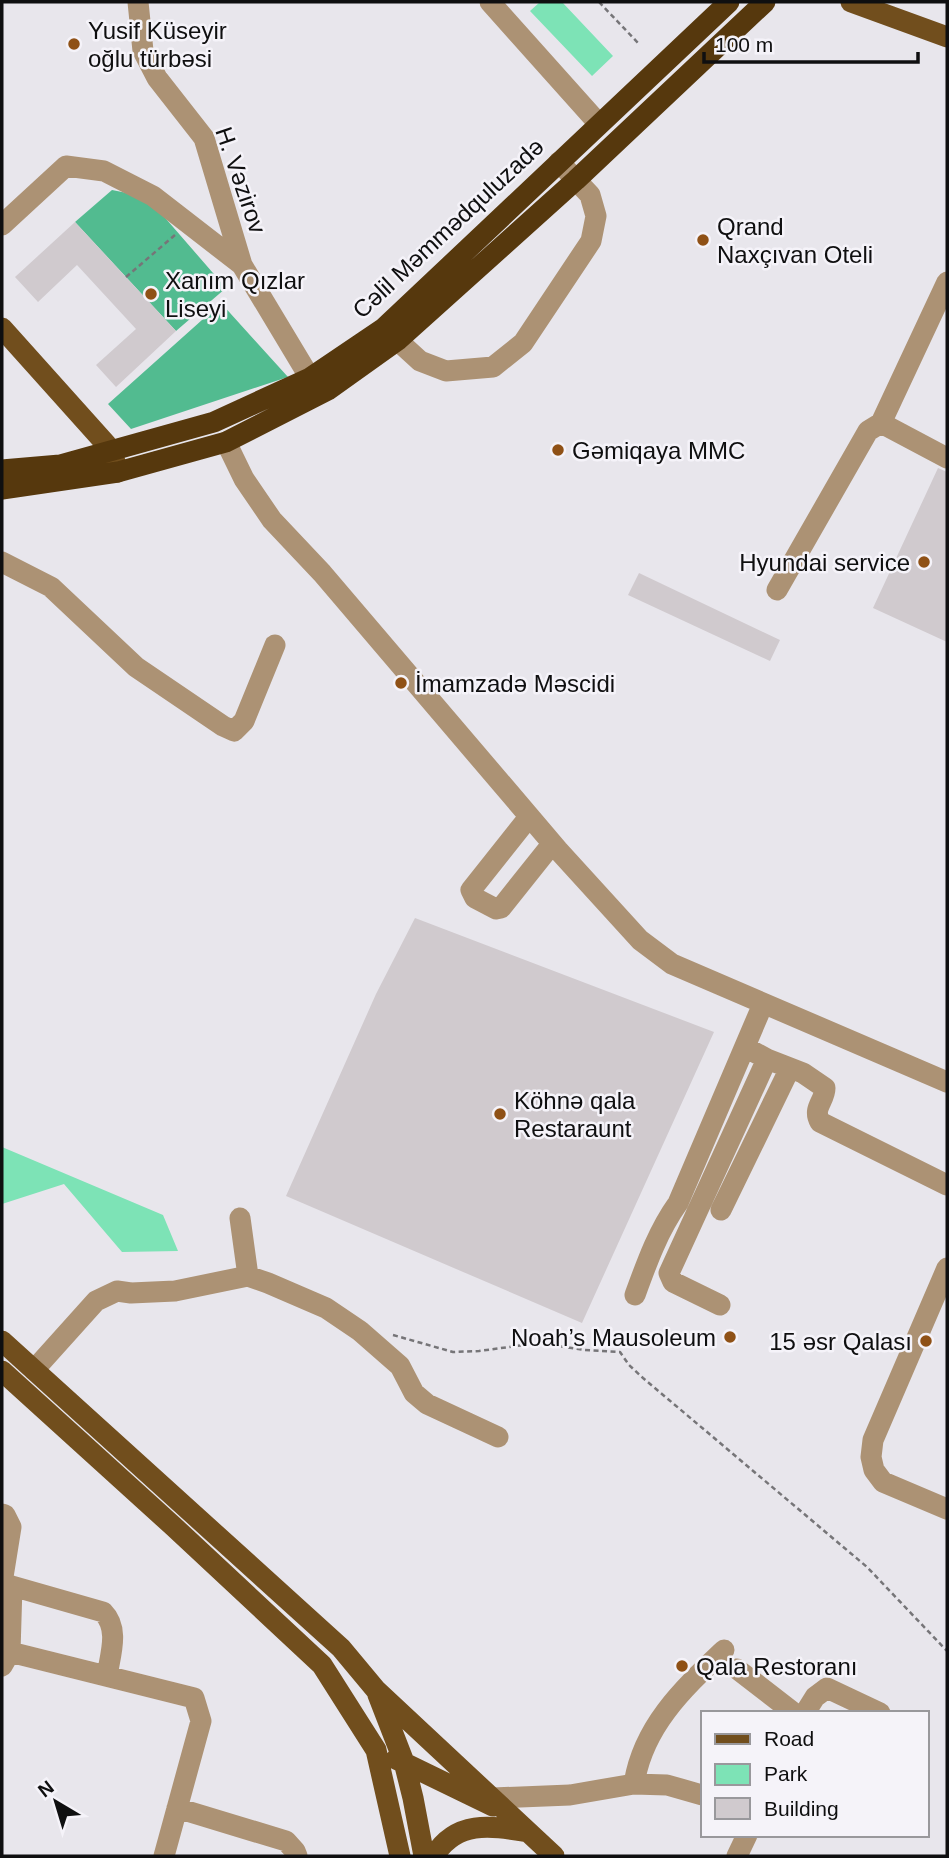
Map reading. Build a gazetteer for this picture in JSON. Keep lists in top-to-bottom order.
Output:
{
  "streets": {
    "highway": ["Cəlil Məmmədquluzadə"],
    "street": ["H. Vəzirov"]
  },
  "places": [
    "Yusif Küseyir oğlu türbəsi",
    "Qrand Naxçıvan Oteli",
    "Xanım Qızlar Liseyi",
    "Gəmiqaya MMC",
    "Hyundai service",
    "İmamzadə Məscidi",
    "Köhnə qala Restaraunt",
    "Noah’s Mausoleum",
    "15 əsr Qalası",
    "Qala Restoranı"
  ],
  "legend": ["Road", "Park", "Building"],
  "scale_bar": "100 m",
  "north": "top left"
}
